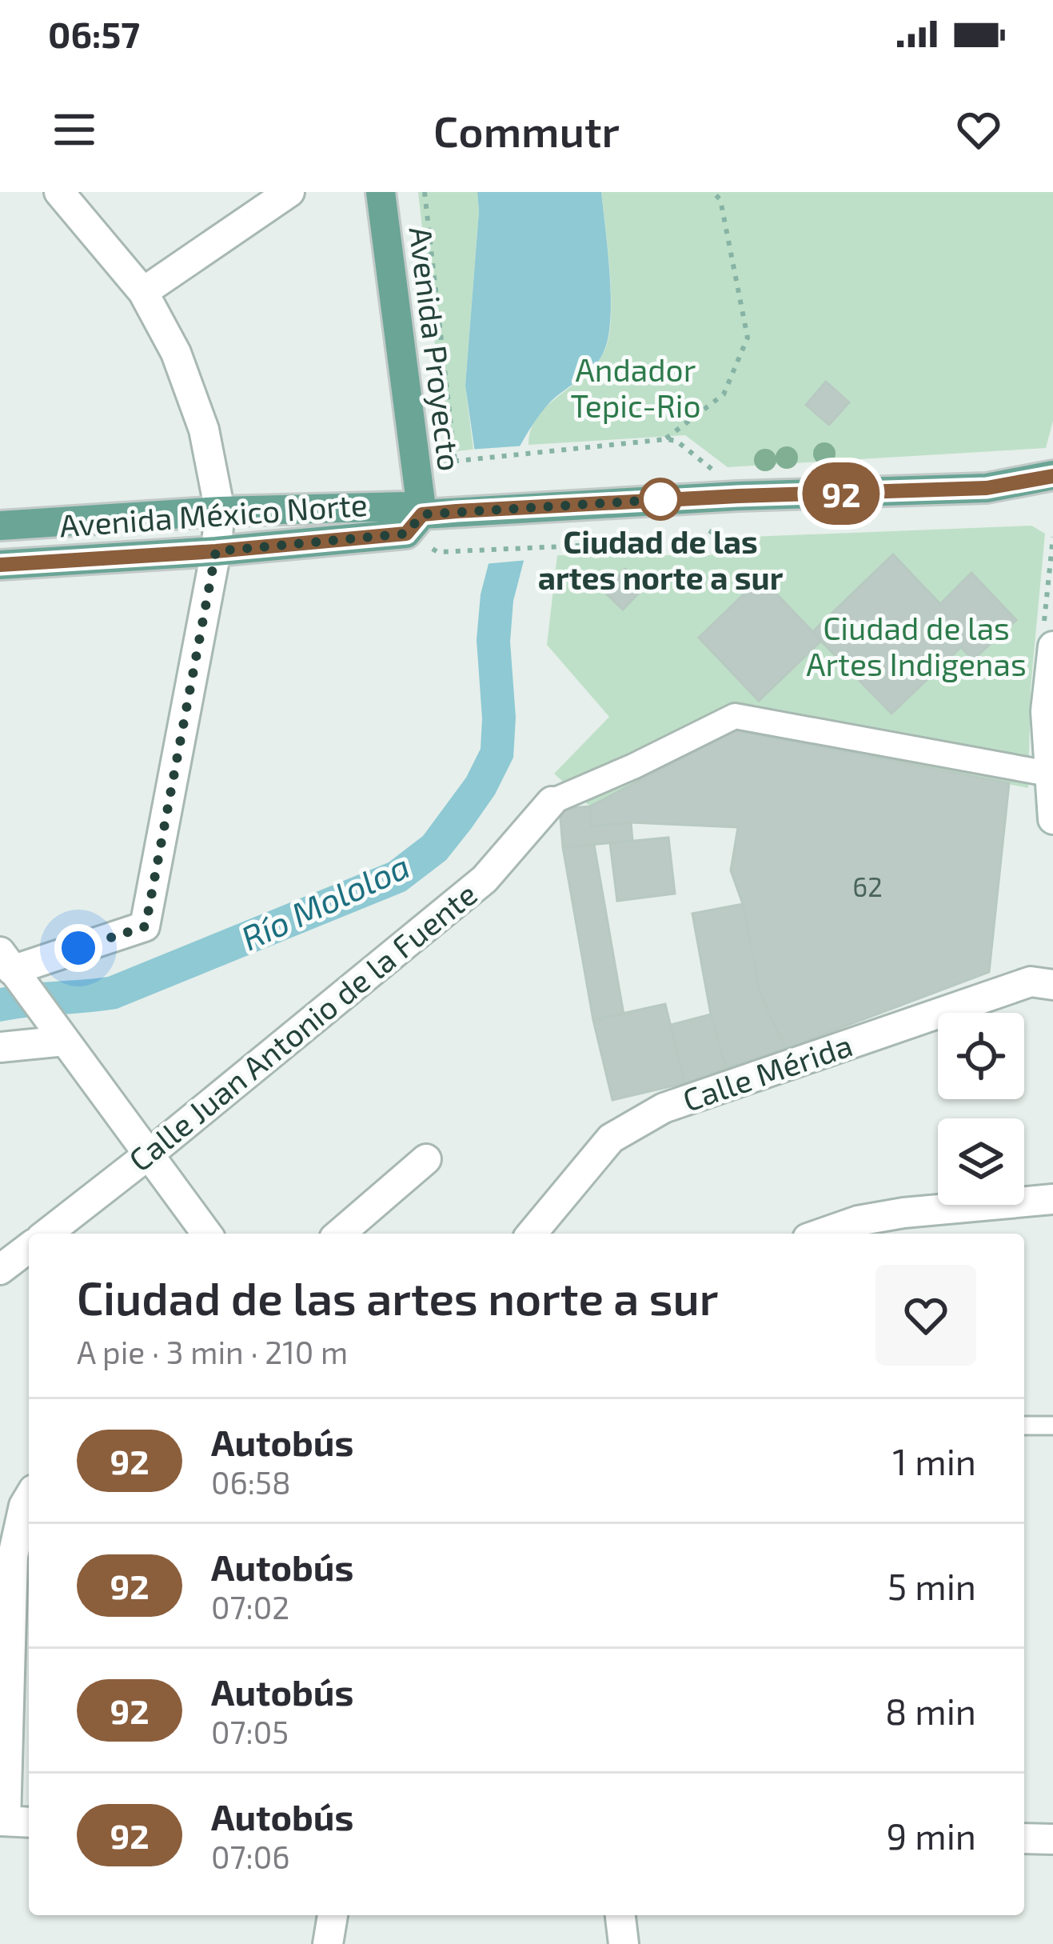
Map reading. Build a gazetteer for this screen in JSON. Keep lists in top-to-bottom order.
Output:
{
  "streets": {
    "main road": ["Avenida Proyecto", "Avenida México Norte"],
    "street": ["Calle Juan Antonio de la Fuente", "Calle Mérida"]
  },
  "crossings": [
    ["Avenida Proyecto", "Avenida México Norte"]
  ],
  "water": ["Río Mololoa"],
  "parks": ["Andador Tepic-Rio", "Ciudad de las Artes Indigenas"],
  "places": ["Ciudad de las artes norte a sur"],
  "lines": ["bus line 92"],
  "house_numbers": ["62"],
  "page": {
    "status": "06:57",
    "header": "Commutr",
    "on_map": "92",
    "heading": ["Ciudad de las artes norte a sur", "A pie · 3 min · 210 m"],
    "list": [
      {
        "mark": "92",
        "name": "Autobús",
        "note": "06:58",
        "value": "1 min"
      },
      {
        "mark": "92",
        "name": "Autobús",
        "note": "07:02",
        "value": "5 min"
      },
      {
        "mark": "92",
        "name": "Autobús",
        "note": "07:05",
        "value": "8 min"
      },
      {
        "mark": "92",
        "name": "Autobús",
        "note": "07:06",
        "value": "9 min"
      }
    ]
  }
}
